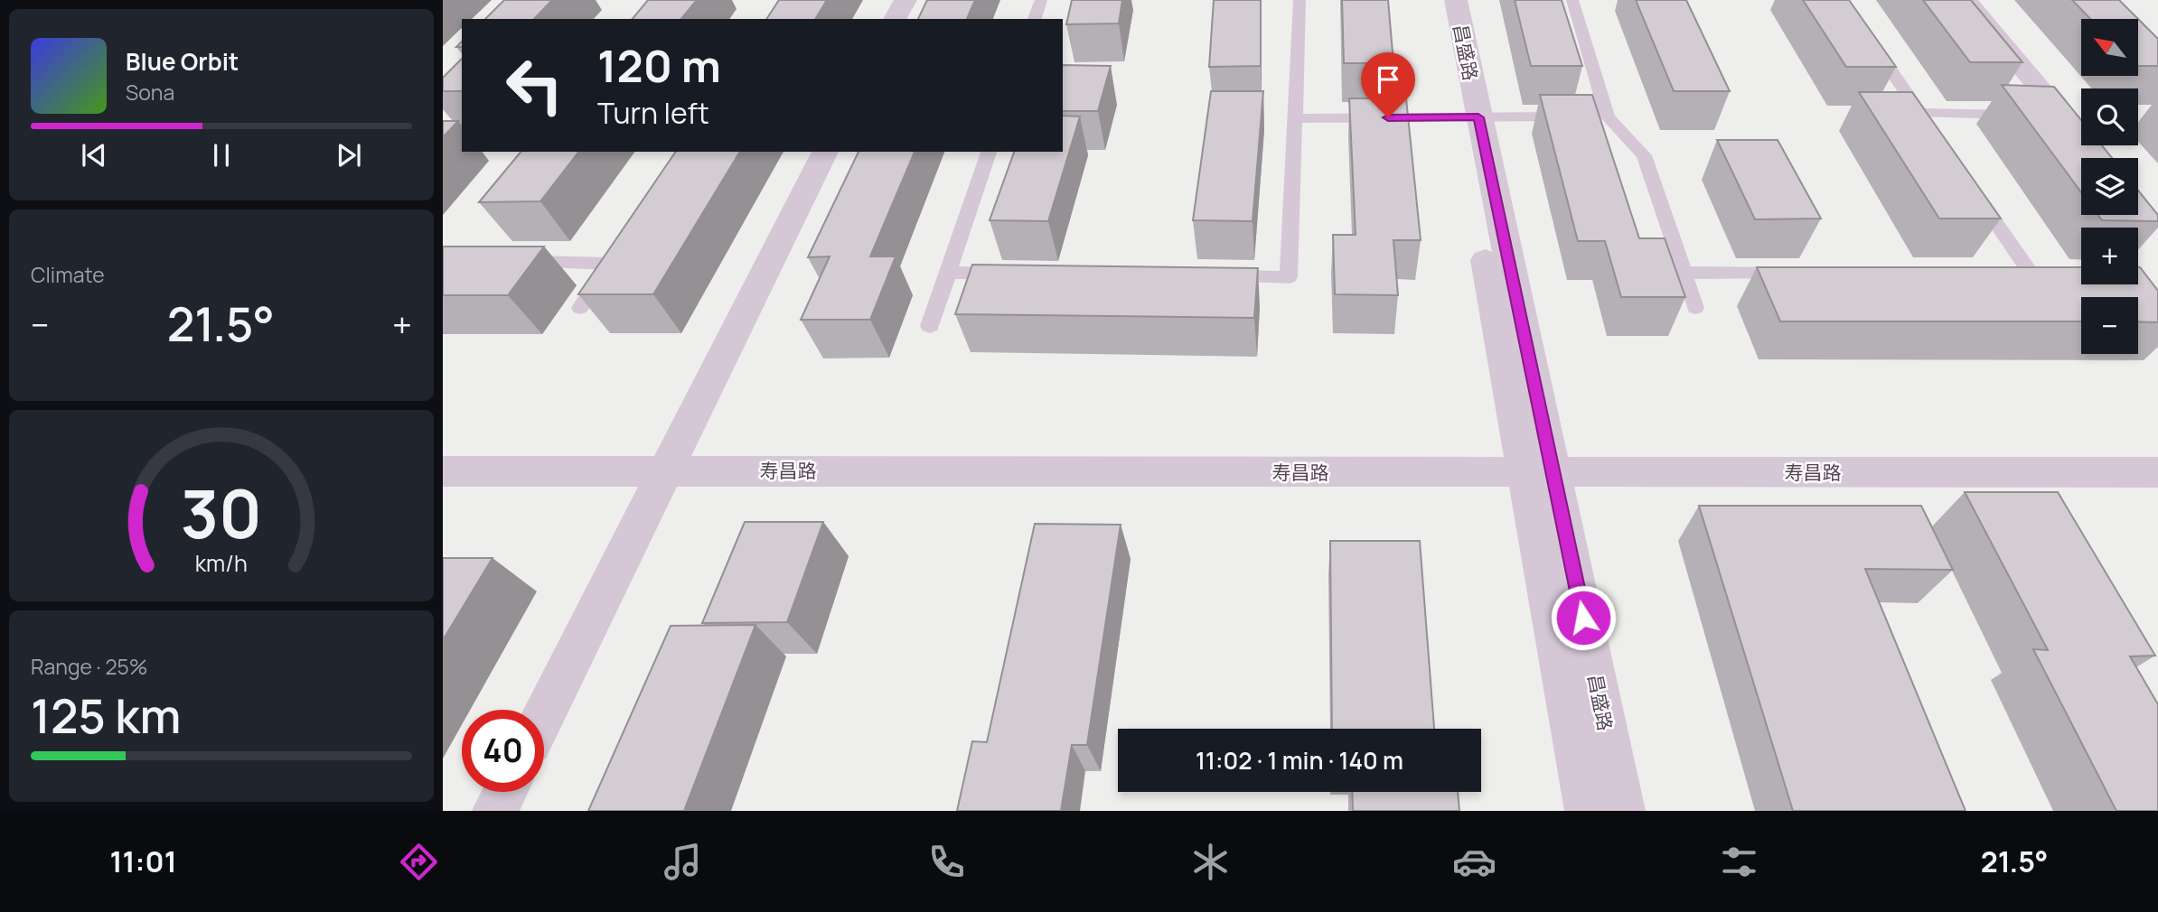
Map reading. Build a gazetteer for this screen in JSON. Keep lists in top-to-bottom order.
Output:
{
  "streets": {
    "street": ["昌盛路", "寿昌路"]
  },
  "crossings": [
    ["昌盛路", "寿昌路"]
  ],
  "north": "top left",
  "page": {
    "map_buttons": ["+", "−"],
    "turn": ["120 m", "Turn left"],
    "song": ["Blue Orbit", "Sona"],
    "tile": [
      "Climate",
      ["Range · 25%", "125 km"]
    ],
    "heat": ["−", "21.5°", "+"],
    "limit": "40",
    "trip": "11:02 · 1 min · 140 m",
    "tabs": ["11:01", "21.5°"],
    "gauge": ["30", "km/h"]
  }
}
